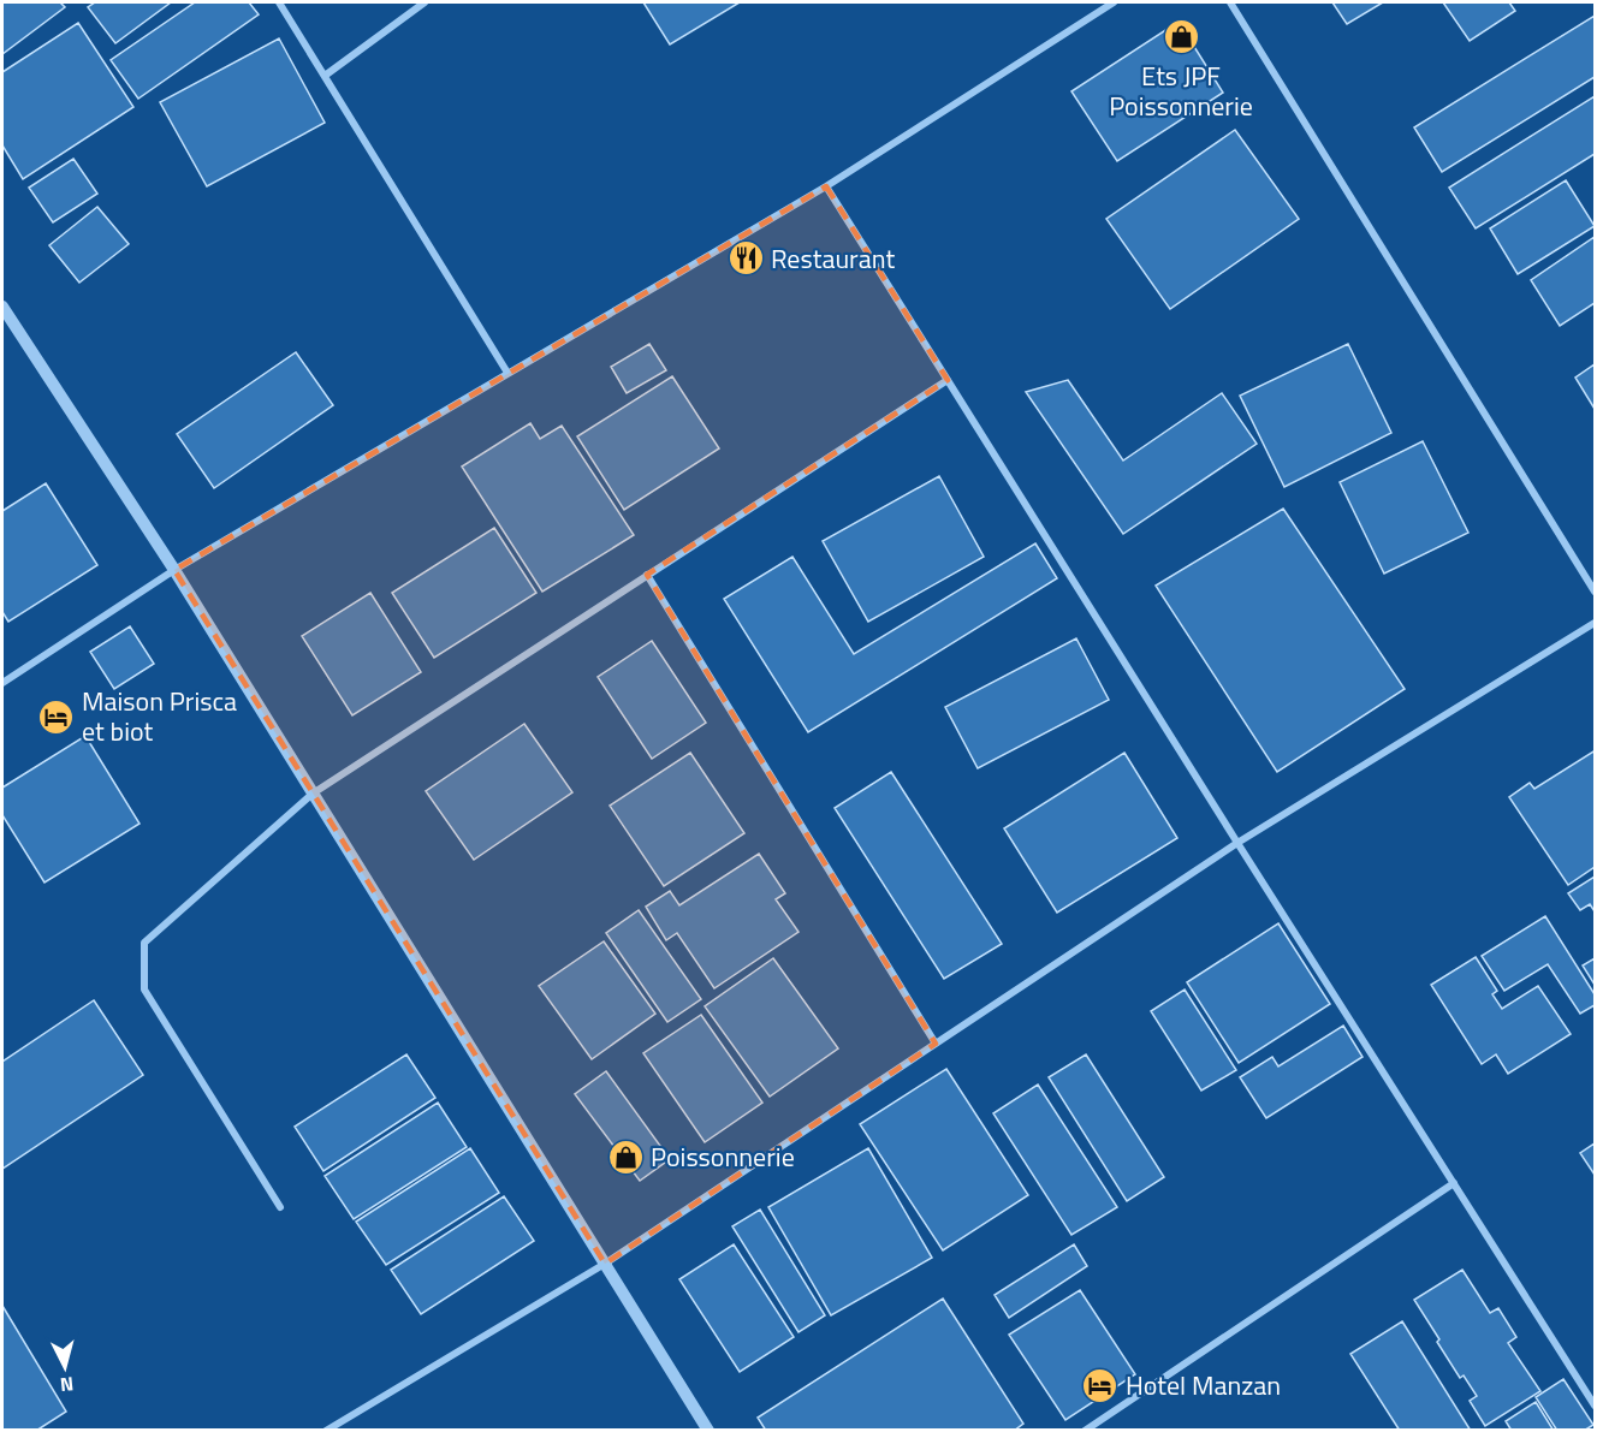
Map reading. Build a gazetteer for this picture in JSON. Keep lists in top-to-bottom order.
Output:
{
  "places": {
    "shop": ["Ets JPF Poissonnerie", "Poissonnerie"],
    "restaurant": ["Restaurant"],
    "hotel": ["Maison Prisca et biot", "Hotel Manzan"]
  },
  "north": "bottom"
}
